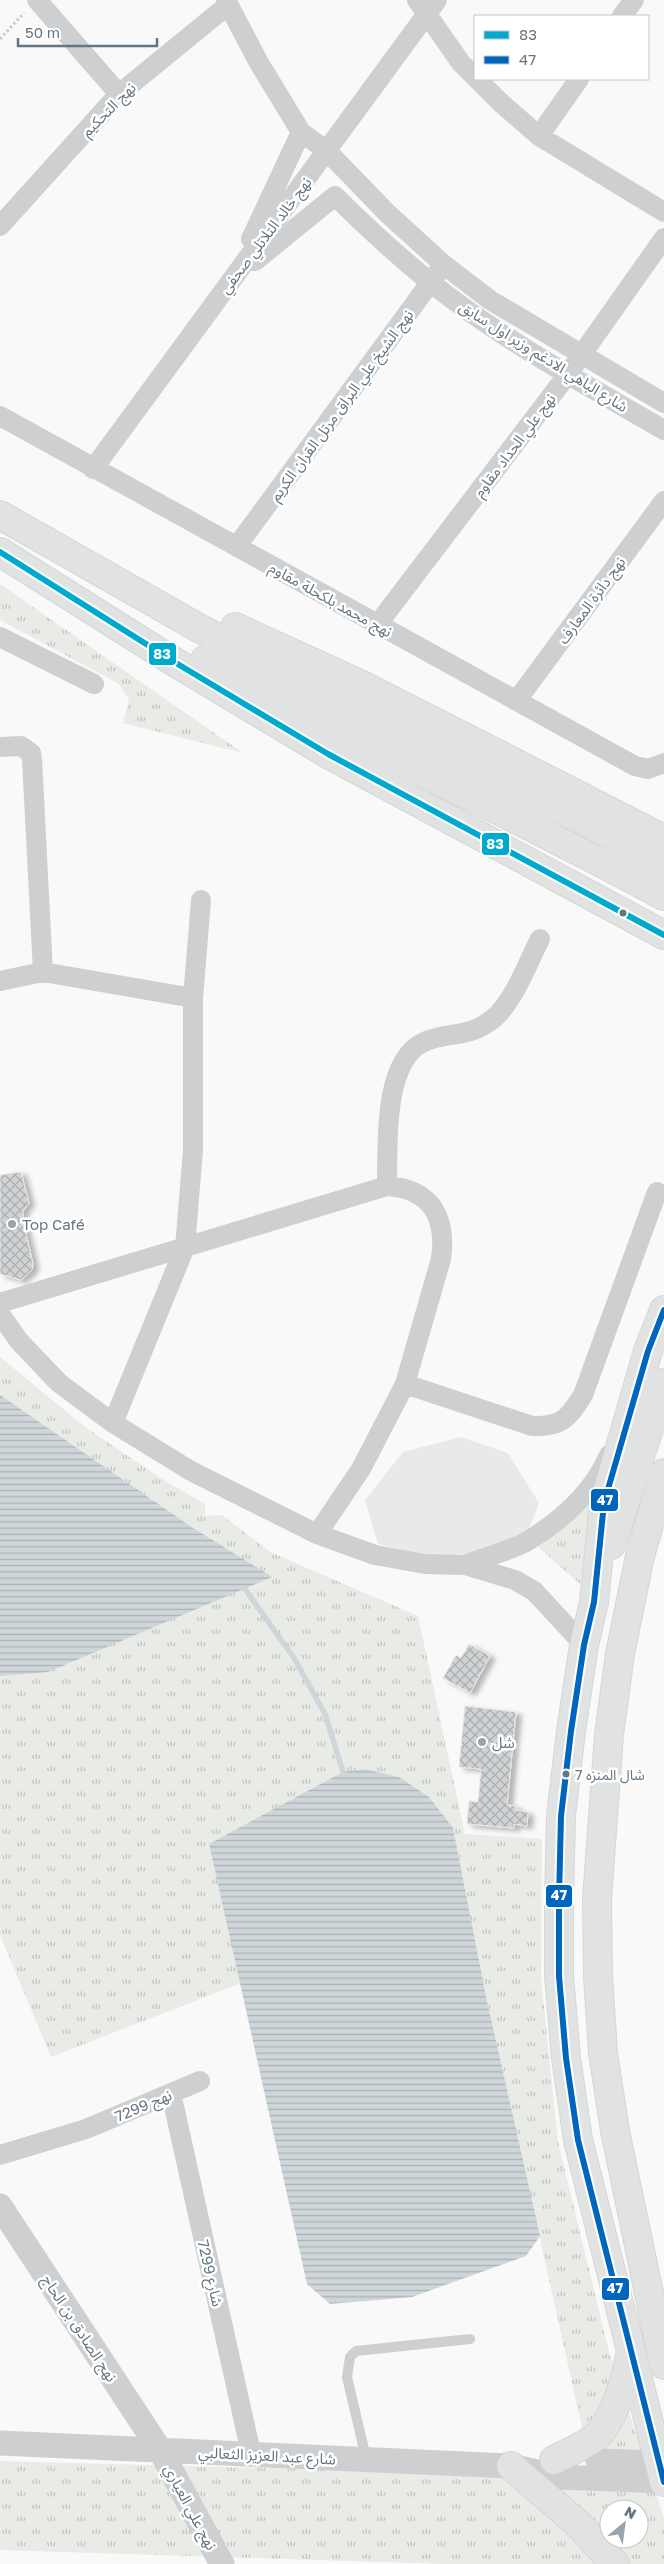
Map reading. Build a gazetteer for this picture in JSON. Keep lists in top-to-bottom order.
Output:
{
  "streets": {
    "street": [
      "نهج التحكيم",
      "نهج خالد التلاتلي صحفي",
      "شارع الباهي الادغم وزير اول سابق",
      "نهج الشيخ علي البراق مرتل القران الكريم",
      "نهج علي الحداد مقاوم",
      "نهج محمد بلكحلة مقاوم",
      "نهج دائرة المعارف",
      "نهج 7299",
      "شارع 7299",
      "نهج الصادق بن الحاج",
      "شارع عبد العزيز الثعالبي",
      "نهج علي العياري"
    ]
  },
  "crossings": [
    ["نهج خالد التلاتلي صحفي", "شارع الباهي الادغم وزير اول سابق"],
    ["نهج خالد التلاتلي صحفي", "نهج محمد بلكحلة مقاوم"],
    ["شارع الباهي الادغم وزير اول سابق", "نهج الشيخ علي البراق مرتل القران الكريم"],
    ["شارع الباهي الادغم وزير اول سابق", "نهج علي الحداد مقاوم"],
    ["نهج الشيخ علي البراق مرتل القران الكريم", "نهج محمد بلكحلة مقاوم"],
    ["نهج علي الحداد مقاوم", "نهج محمد بلكحلة مقاوم"],
    ["نهج محمد بلكحلة مقاوم", "نهج دائرة المعارف"],
    ["نهج 7299", "شارع 7299"],
    ["شارع 7299", "شارع عبد العزيز الثعالبي"],
    ["نهج الصادق بن الحاج", "شارع عبد العزيز الثعالبي"],
    ["نهج الصادق بن الحاج", "نهج علي العياري"],
    ["شارع عبد العزيز الثعالبي", "نهج علي العياري"]
  ],
  "places": ["Top Café", "شل", "شال المنزه 7"],
  "lines": ["transit line 83", "transit line 47"],
  "legend": ["83", "47"],
  "scale_bar": "50 m",
  "north": "top right"
}
